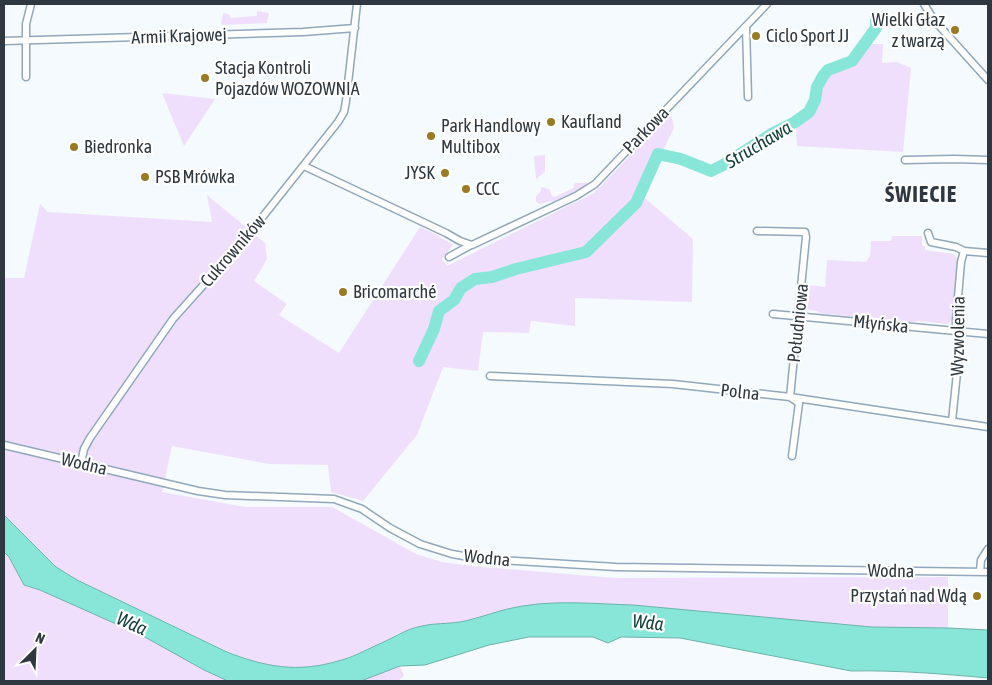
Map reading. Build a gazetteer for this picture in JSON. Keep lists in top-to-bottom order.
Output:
{
  "streets": {
    "street": [
      "Armii Krajowej",
      "Parkowa",
      "Cukrowników",
      "Południowa",
      "Młyńska",
      "Wyzwolenia",
      "Polna",
      "Wodna"
    ]
  },
  "crossings": [
    ["Armii Krajowej", "Cukrowników"],
    ["Cukrowników", "Wodna"],
    ["Południowa", "Młyńska"],
    ["Południowa", "Polna"],
    ["Młyńska", "Wyzwolenia"],
    ["Wyzwolenia", "Polna"]
  ],
  "districts": ["ŚWIECIE"],
  "water": ["Struchawa", "Wda"],
  "places": [
    "Wielki Głaz z twarzą",
    "Ciclo Sport JJ",
    "Stacja Kontroli Pojazdów WOZOWNIA",
    "Kaufland",
    "Park Handlowy Multibox",
    "Biedronka",
    "JYSK",
    "PSB Mrówka",
    "CCC",
    "Bricomarché",
    "Przystań nad Wdą"
  ],
  "north": "top right"
}
